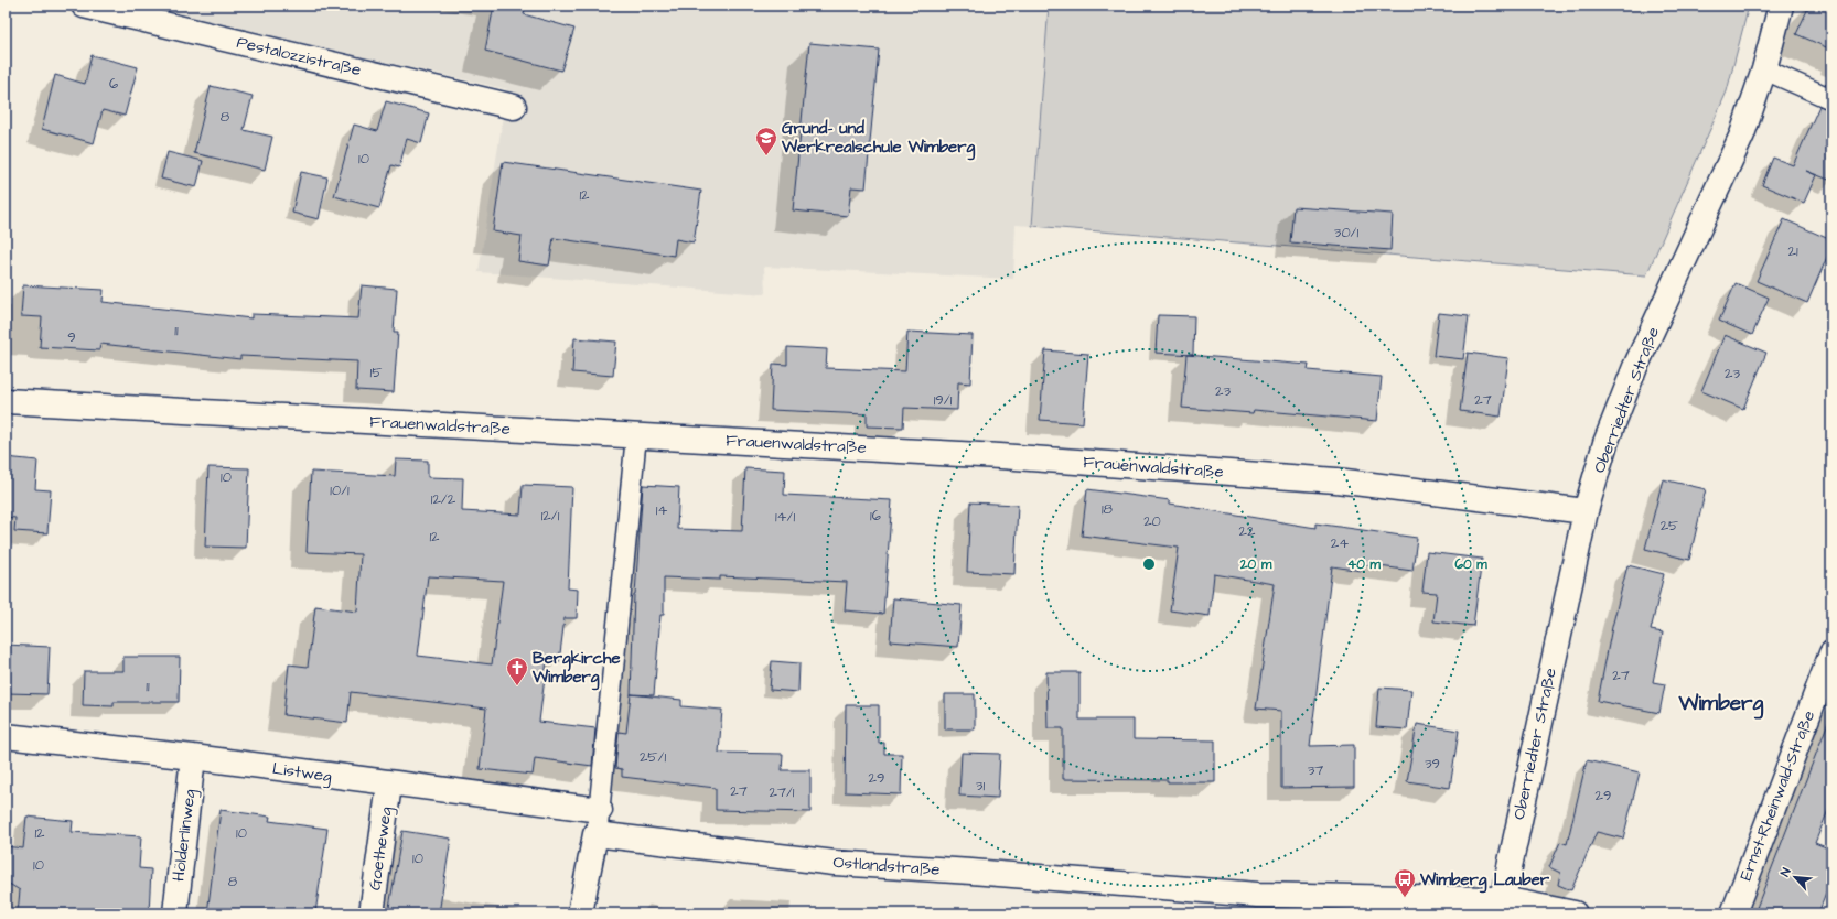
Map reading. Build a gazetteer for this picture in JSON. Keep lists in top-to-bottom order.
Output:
{
  "streets": {
    "street": [
      "Pestalozzistraße",
      "Oberriedter Straße",
      "Frauenwaldstraße",
      "Listweg",
      "Ernst-Rheinwald-Straße",
      "Hölderlinweg",
      "Goetheweg",
      "Ostlandstraße"
    ]
  },
  "crossings": [
    ["Oberriedter Straße", "Frauenwaldstraße"],
    ["Oberriedter Straße", "Ostlandstraße"],
    ["Listweg", "Hölderlinweg"],
    ["Listweg", "Goetheweg"]
  ],
  "districts": ["Wimberg"],
  "places": {
    "school or university": ["Grund- und Werkrealschule Wimberg"],
    "church": ["Bergkirche Wimberg"],
    "bus stop": ["Wimberg Lauber"]
  },
  "house_numbers": [
    "6",
    "8",
    "10",
    "12",
    "30/1",
    "21",
    "11",
    "9",
    "15",
    "23",
    "23",
    "19/1",
    "27",
    "10",
    "10/1",
    "12/2",
    "18",
    "14",
    "12/1",
    "16",
    "14/1",
    "20",
    "25",
    "22",
    "12",
    "24",
    "27",
    "11",
    "25/1",
    "39",
    "37",
    "29",
    "31",
    "27",
    "27/1",
    "29",
    "12",
    "10",
    "10",
    "10",
    "8"
  ],
  "north": "top left",
  "rings": ["20 m", "40 m", "60 m"]
}
